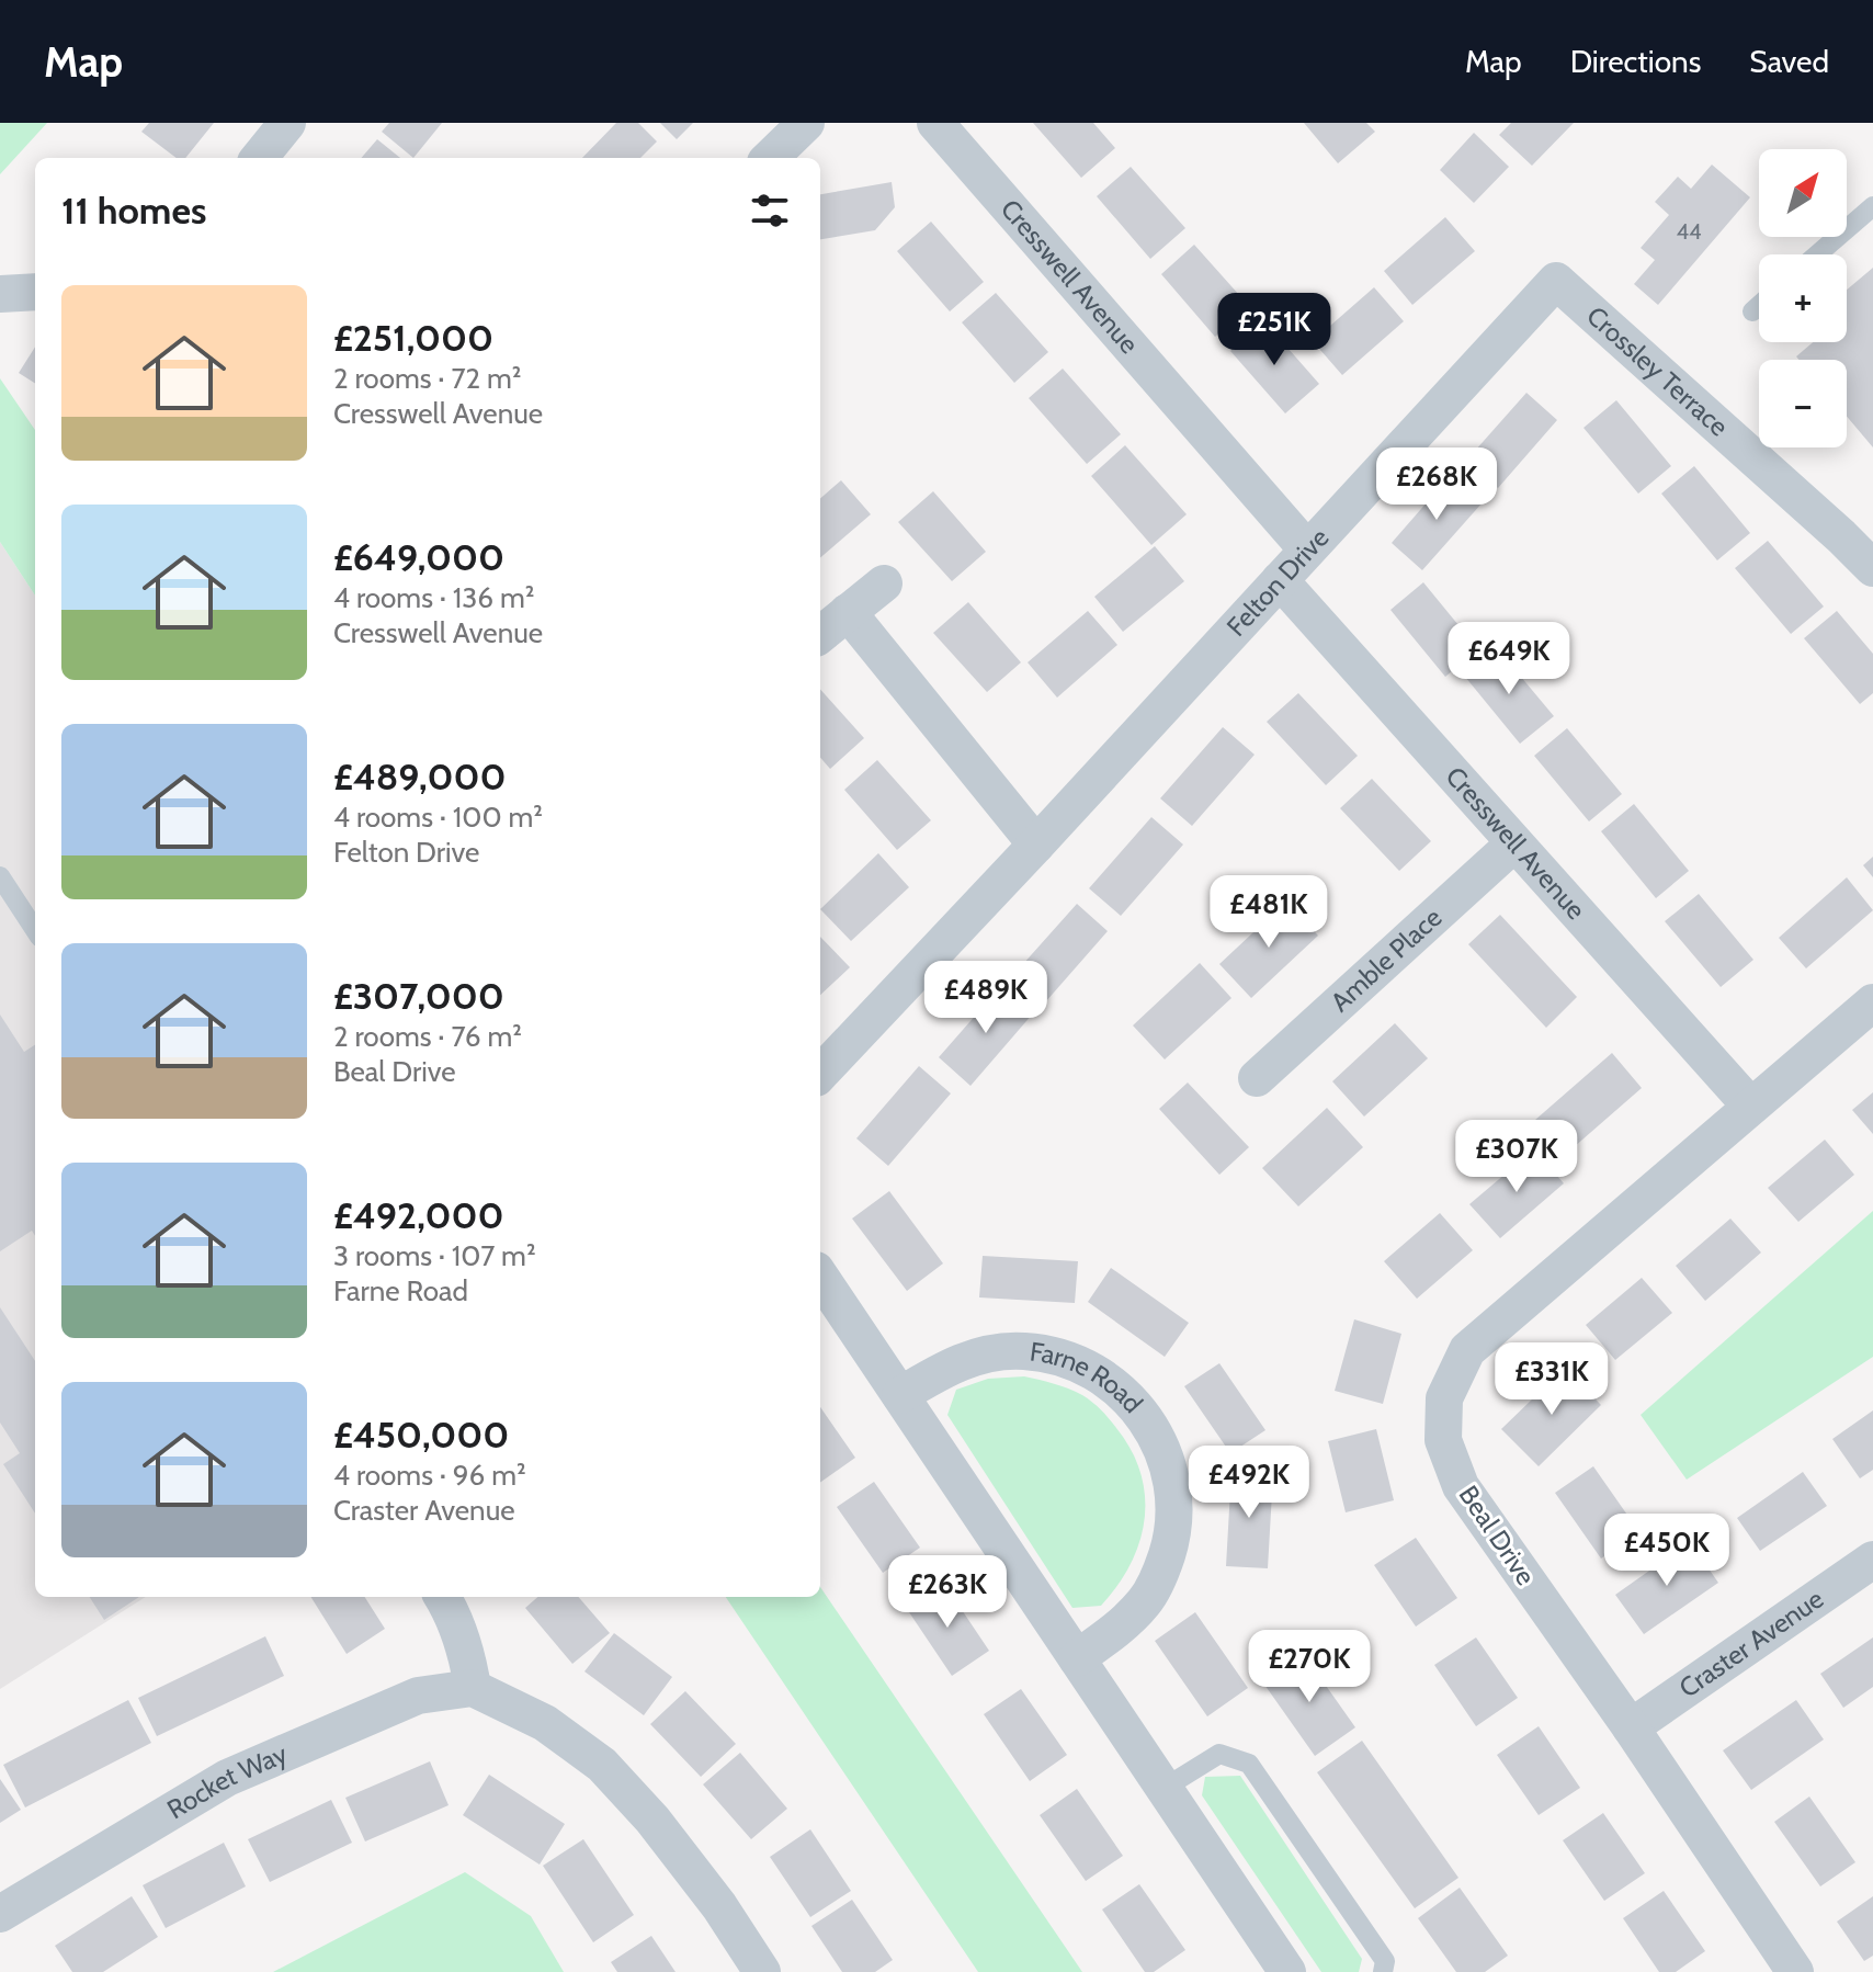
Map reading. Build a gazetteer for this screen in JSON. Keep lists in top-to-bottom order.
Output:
{
  "streets": {
    "street": [
      "Cresswell Avenue",
      "Crossley Terrace",
      "Felton Drive",
      "Amble Place",
      "Farne Road",
      "Beal Drive",
      "Craster Avenue",
      "Rocket Way"
    ]
  },
  "crossings": [
    ["Cresswell Avenue", "Felton Drive"],
    ["Cresswell Avenue", "Amble Place"],
    ["Cresswell Avenue", "Beal Drive"],
    ["Crossley Terrace", "Felton Drive"],
    ["Beal Drive", "Craster Avenue"]
  ],
  "house_numbers": ["44"],
  "north": "top right",
  "page": {
    "header": "Map",
    "nav": ["Map", "Directions", "Saved"],
    "map_buttons": ["+", "−"],
    "heading": "11 homes",
    "list": [
      {
        "name": "£251,000",
        "note": "2 rooms · 72 m² · Cresswell Avenue"
      },
      {
        "name": "£649,000",
        "note": "4 rooms · 136 m² · Cresswell Avenue"
      },
      {
        "name": "£489,000",
        "note": "4 rooms · 100 m² · Felton Drive"
      },
      {
        "name": "£307,000",
        "note": "2 rooms · 76 m² · Beal Drive"
      },
      {
        "name": "£492,000",
        "note": "3 rooms · 107 m² · Farne Road"
      },
      {
        "name": "£450,000",
        "note": "4 rooms · 96 m² · Craster Avenue"
      }
    ],
    "price": [
      "£251K",
      "£268K",
      "£649K",
      "£481K",
      "£489K",
      "£307K",
      "£331K",
      "£492K",
      "£450K",
      "£263K",
      "£270K"
    ]
  }
}
